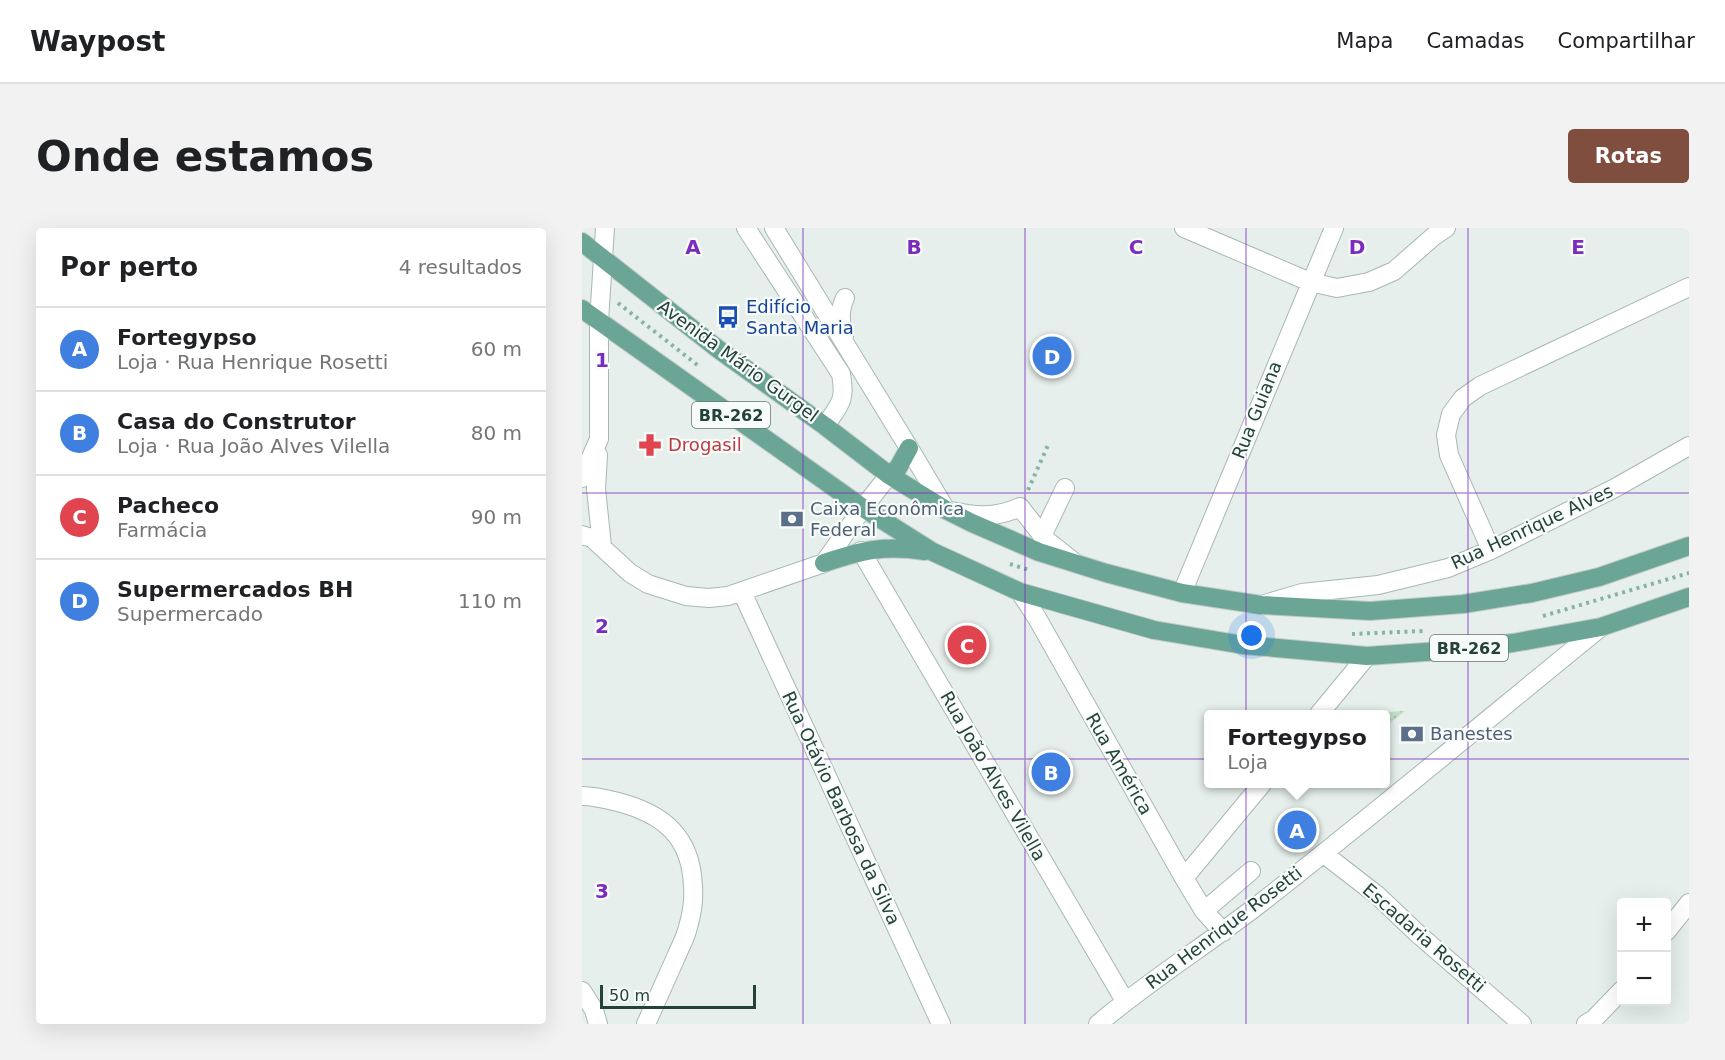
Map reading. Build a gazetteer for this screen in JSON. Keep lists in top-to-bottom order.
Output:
{
  "streets": {
    "main road": ["Avenida Mário Gurgel", "BR-262"],
    "street": [
      "Rua Guiana",
      "Rua Henrique Alves",
      "Rua América",
      "Rua João Alves Vilella",
      "Rua Otávio Barbosa da Silva",
      "Rua Henrique Rosetti",
      "Escadaria Rosetti"
    ]
  },
  "crossings": [
    ["Avenida Mário Gurgel", "Rua Guiana"],
    ["Avenida Mário Gurgel", "Rua Henrique Alves"],
    ["BR-262", "Rua América"],
    ["BR-262", "Rua Henrique Rosetti"],
    ["Rua América", "Rua Henrique Rosetti"],
    ["Rua João Alves Vilella", "Rua Henrique Rosetti"],
    ["Rua Henrique Rosetti", "Escadaria Rosetti"]
  ],
  "places": {
    "bus stop": ["Edifício Santa Maria"],
    "pharmacy": ["Drogasil"],
    "bank": ["Caixa Econômica Federal", "Banestes"]
  },
  "scale_bar": "50 m",
  "page": {
    "header": "Waypost",
    "nav": ["Mapa", "Camadas", "Compartilhar"],
    "buttons": "Rotas",
    "title": "Onde estamos",
    "heading": ["Por perto", "4 resultados"],
    "list": [
      {
        "mark": "A",
        "name": "Fortegypso",
        "note": "Loja · Rua Henrique Rosetti",
        "value": "60 m"
      },
      {
        "mark": "B",
        "name": "Casa do Construtor",
        "note": "Loja · Rua João Alves Vilella",
        "value": "80 m"
      },
      {
        "mark": "C",
        "name": "Pacheco",
        "note": "Farmácia",
        "value": "90 m"
      },
      {
        "mark": "D",
        "name": "Supermercados BH",
        "note": "Supermercado",
        "value": "110 m"
      }
    ],
    "pins": [
      "D",
      "C",
      "B",
      "A"
    ],
    "popup": ["Fortegypso", "Loja"],
    "map_buttons": ["+", "−"],
    "scale": "50 m"
  },
  "grid": {
    "columns": [
      "A",
      "B",
      "C",
      "D",
      "E"
    ],
    "rows": ["1", "2", "3"]
  }
}
